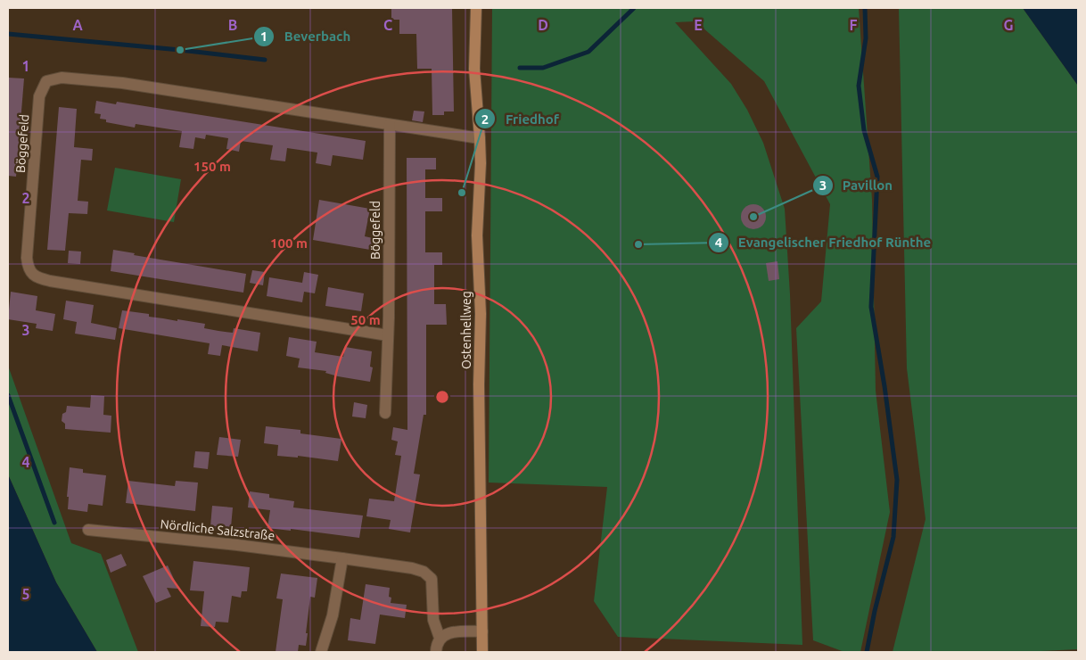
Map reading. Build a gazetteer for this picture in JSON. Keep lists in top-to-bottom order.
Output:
{
  "streets": {
    "main road": ["Ostenhellweg"],
    "street": ["Böggefeld", "Nördliche Salzstraße"]
  },
  "crossings": [
    ["Böggefeld", "Ostenhellweg"]
  ],
  "places": [
    "Beverbach",
    "Friedhof",
    "Pavillon",
    "Evangelischer Friedhof Rünthe"
  ],
  "grid": {
    "columns": [
      "A",
      "B",
      "C",
      "D",
      "E",
      "F",
      "G"
    ],
    "rows": [
      "1",
      "2",
      "3",
      "4",
      "5"
    ]
  },
  "rings": ["150 m", "100 m", "50 m"]
}
